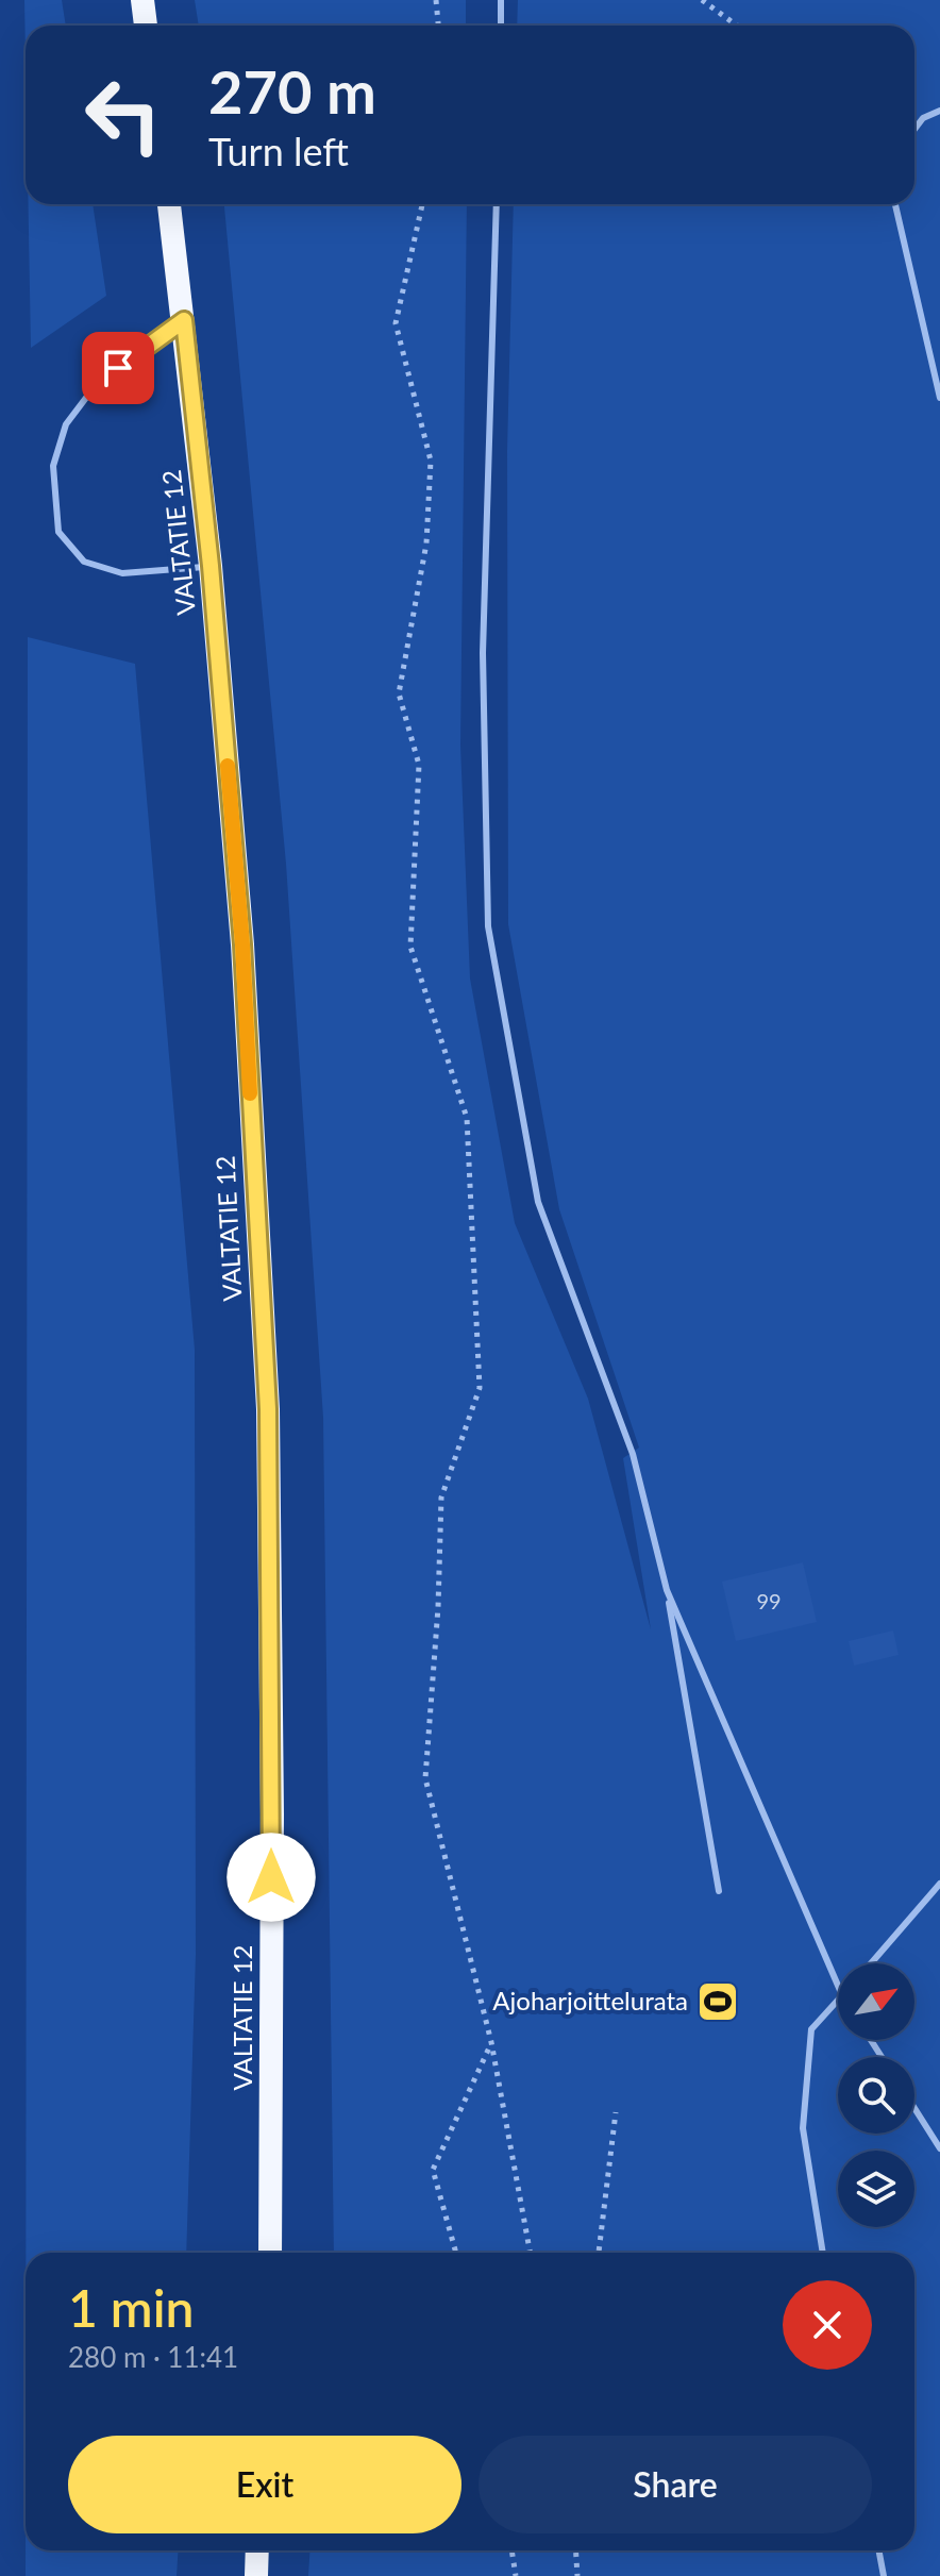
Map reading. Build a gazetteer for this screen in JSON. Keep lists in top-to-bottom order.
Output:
{
  "streets": {
    "highway": ["VALTATIE 12"]
  },
  "places": {
    "sports": ["Ajoharjoittelurata"]
  },
  "house_numbers": ["99"],
  "north": "top right",
  "page": {
    "turn": ["270 m", "Turn left"],
    "heading": ["1 min", "280 m · 11:41"],
    "buttons": ["Exit", "Share"]
  }
}
